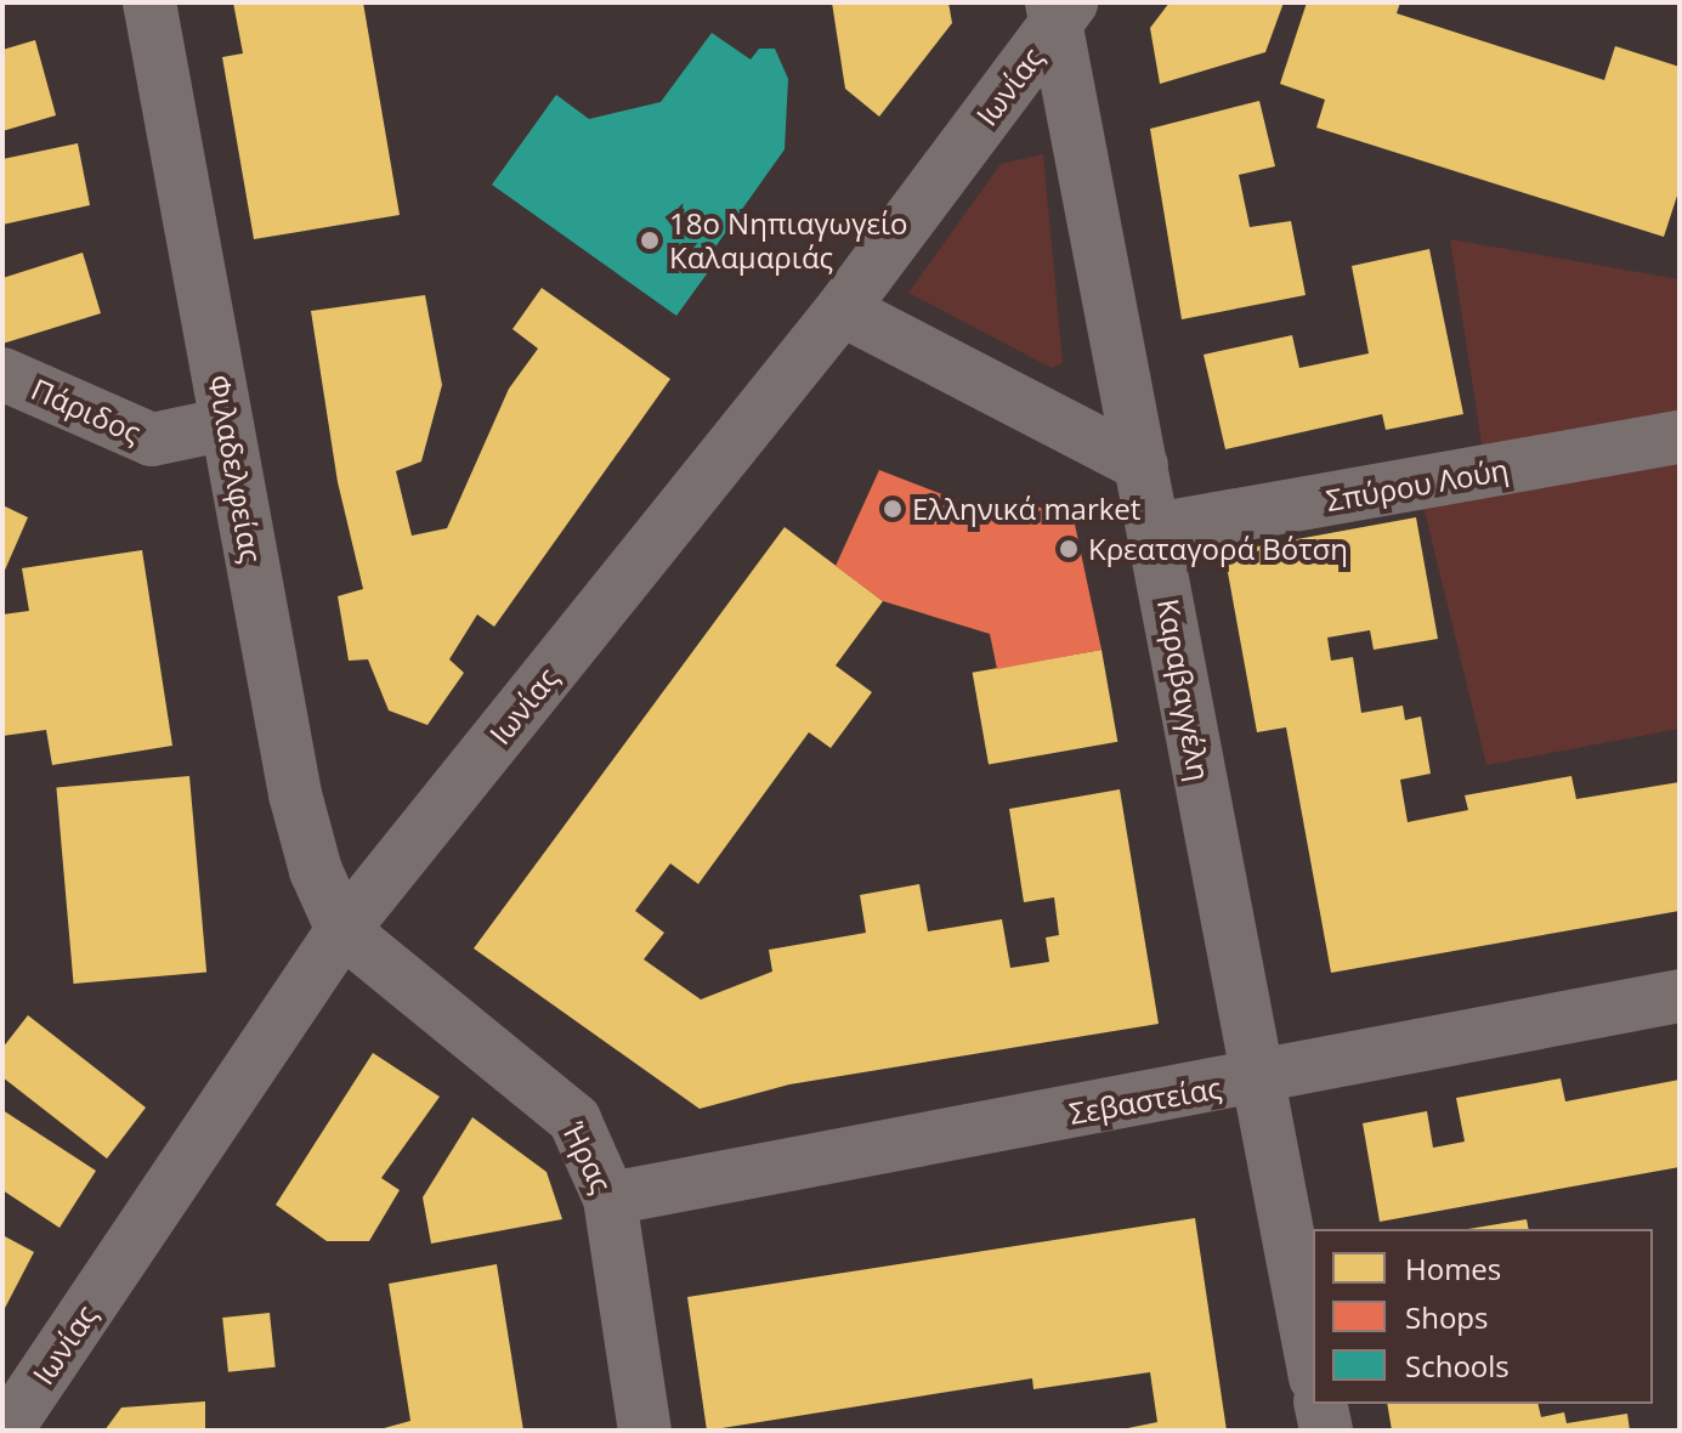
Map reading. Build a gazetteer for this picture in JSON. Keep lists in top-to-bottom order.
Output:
{
  "streets": {
    "street": [
      "Ιωνίας",
      "Πάριδος",
      "Φιλαδελφείας",
      "Σπύρου Λούη",
      "Καραβαγγέλη",
      "Σεβαστείας",
      "Ήρας"
    ]
  },
  "crossings": [
    ["Ιωνίας", "Φιλαδελφείας"],
    ["Ιωνίας", "Καραβαγγέλη"],
    ["Ιωνίας", "Ήρας"],
    ["Πάριδος", "Φιλαδελφείας"],
    ["Φιλαδελφείας", "Ήρας"],
    ["Σπύρου Λούη", "Καραβαγγέλη"],
    ["Καραβαγγέλη", "Σεβαστείας"],
    ["Σεβαστείας", "Ήρας"]
  ],
  "places": ["18ο Νηπιαγωγείο Καλαμαριάς", "Ελληνικά market", "Κρεαταγορά Βότση"],
  "legend": ["Homes", "Shops", "Schools"]
}
